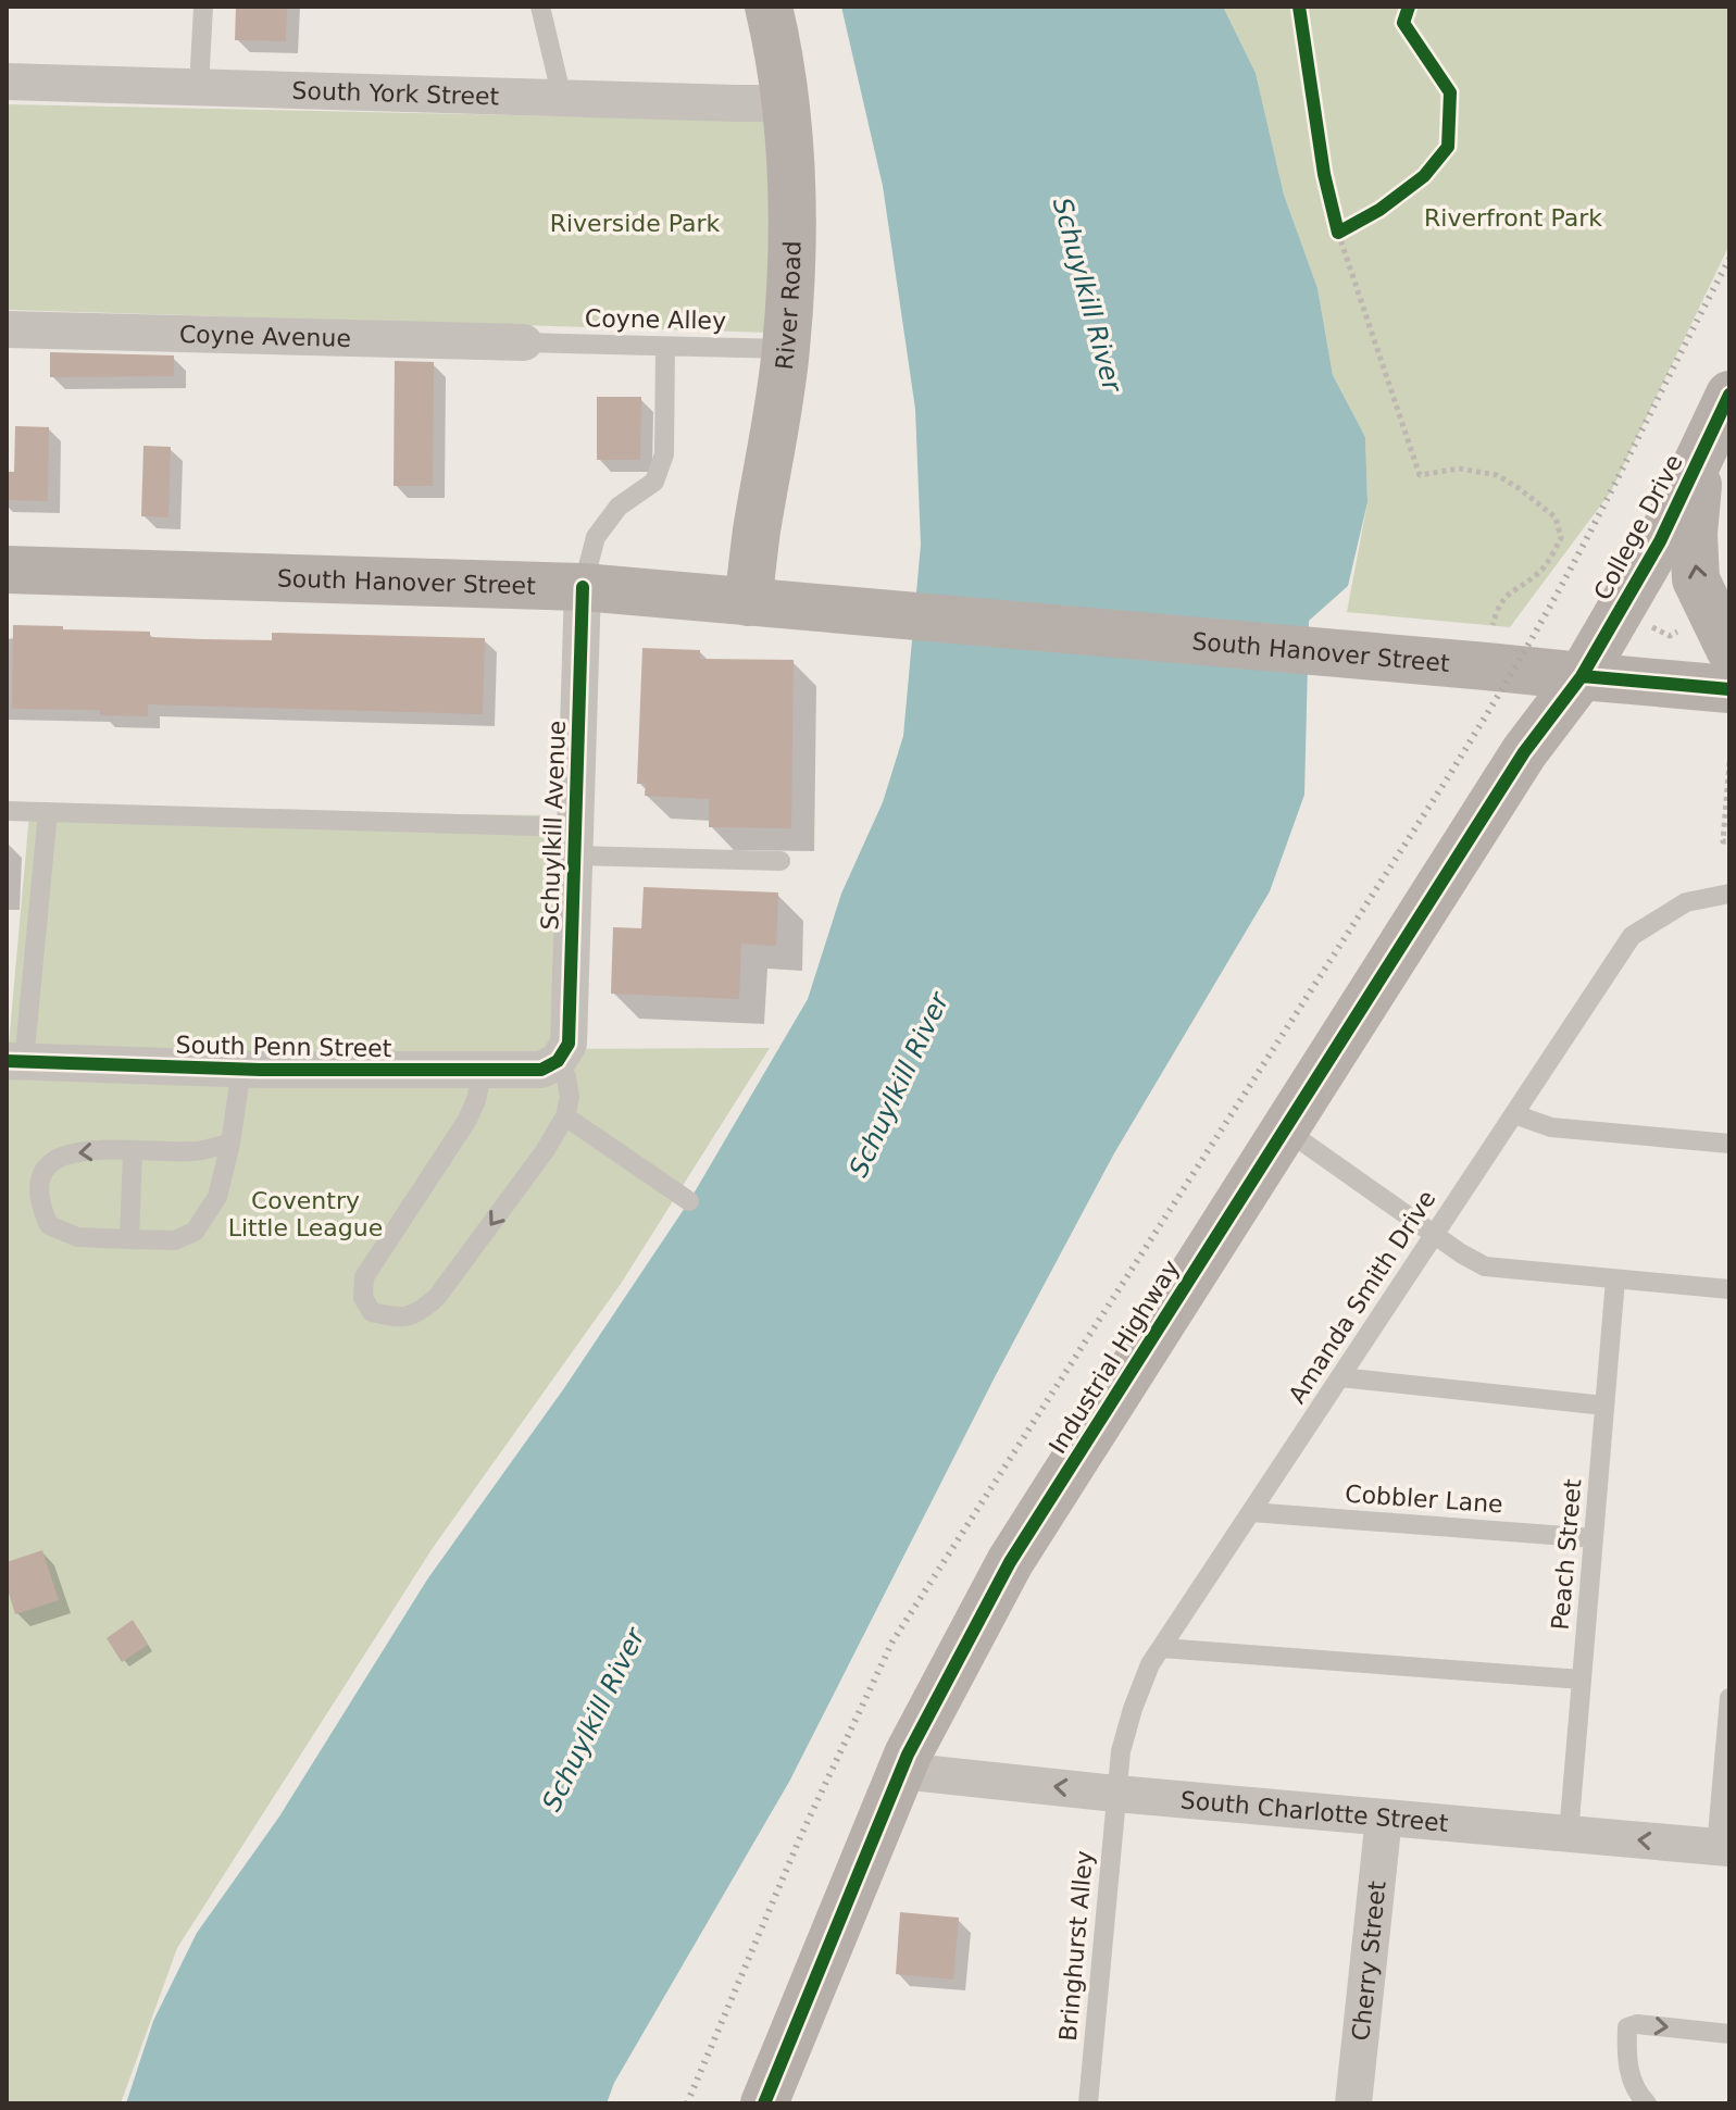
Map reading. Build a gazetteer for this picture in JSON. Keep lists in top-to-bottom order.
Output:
{
  "streets": {
    "street": [
      "South York Street",
      "River Road",
      "Coyne Avenue",
      "College Drive",
      "South Hanover Street",
      "Schuylkill Avenue",
      "South Penn Street",
      "Industrial Highway",
      "South Charlotte Street",
      "Cherry Street"
    ],
    "lane": [
      "Coyne Alley",
      "Amanda Smith Drive",
      "Cobbler Lane",
      "Peach Street",
      "Bringhurst Alley"
    ]
  },
  "crossings": [
    ["South York Street", "River Road"],
    ["River Road", "Coyne Alley"],
    ["River Road", "South Hanover Street"],
    ["Coyne Alley", "Coyne Avenue"],
    ["College Drive", "South Hanover Street"],
    ["College Drive", "Industrial Highway"],
    ["South Hanover Street", "Schuylkill Avenue"],
    ["South Hanover Street", "Industrial Highway"],
    ["Schuylkill Avenue", "South Penn Street"],
    ["Amanda Smith Drive", "Cobbler Lane"],
    ["Amanda Smith Drive", "South Charlotte Street"],
    ["Amanda Smith Drive", "Bringhurst Alley"],
    ["Industrial Highway", "South Charlotte Street"],
    ["Cobbler Lane", "Peach Street"],
    ["Peach Street", "South Charlotte Street"],
    ["South Charlotte Street", "Bringhurst Alley"],
    ["South Charlotte Street", "Cherry Street"]
  ],
  "one_way": ["South Charlotte Street"],
  "water": ["Schuylkill River"],
  "parks": ["Riverfront Park", "Riverside Park", "Coventry Little League"]
}
